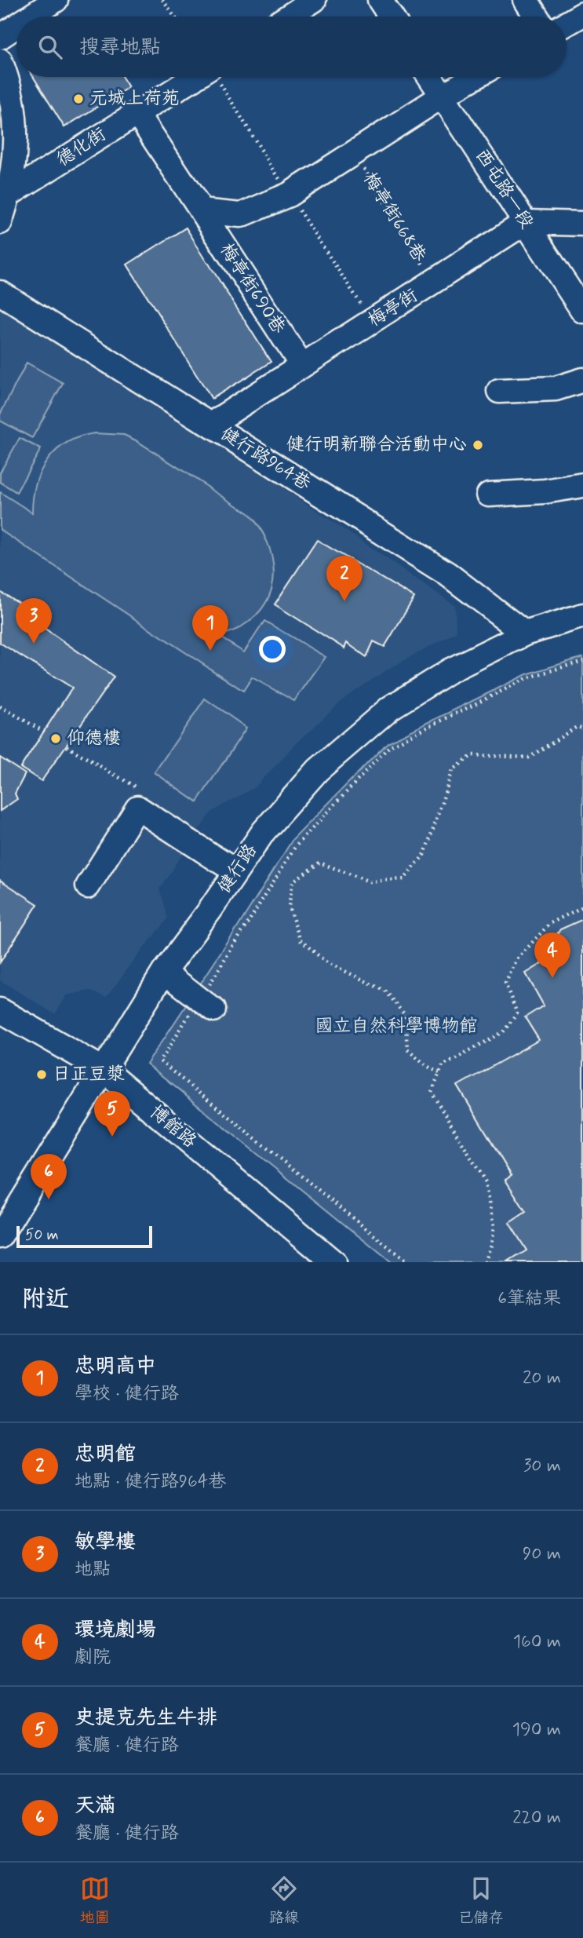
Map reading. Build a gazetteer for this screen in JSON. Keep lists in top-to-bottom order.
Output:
{
  "streets": {
    "street": [
      "德化街",
      "西屯路一段",
      "梅亭街668巷",
      "梅亭街690巷",
      "梅亭街",
      "健行路964巷",
      "健行路",
      "博館路"
    ]
  },
  "crossings": [
    ["德化街", "梅亭街690巷"],
    ["西屯路一段", "梅亭街668巷"],
    ["西屯路一段", "梅亭街"],
    ["梅亭街668巷", "梅亭街690巷"],
    ["梅亭街668巷", "梅亭街"],
    ["梅亭街690巷", "梅亭街"],
    ["梅亭街", "健行路964巷"],
    ["健行路964巷", "健行路"],
    ["健行路", "博館路"]
  ],
  "parks": ["國立自然科學博物館"],
  "places": [
    "元城上荷苑",
    "健行明新聯合活動中心",
    "仰德樓",
    "日正豆漿"
  ],
  "scale_bar": "50 m",
  "page": {
    "search": "搜尋地點",
    "pins": [
      "2",
      "3",
      "1",
      "4",
      "5",
      "6"
    ],
    "scale": "50 m",
    "heading": ["附近", "6筆結果"],
    "list": [
      {
        "mark": "1",
        "name": "忠明高中",
        "note": "學校 · 健行路",
        "value": "20 m"
      },
      {
        "mark": "2",
        "name": "忠明館",
        "note": "地點 · 健行路964巷",
        "value": "30 m"
      },
      {
        "mark": "3",
        "name": "敏學樓",
        "note": "地點",
        "value": "90 m"
      },
      {
        "mark": "4",
        "name": "環境劇場",
        "note": "劇院",
        "value": "160 m"
      },
      {
        "mark": "5",
        "name": "史提克先生牛排",
        "note": "餐廳 · 健行路",
        "value": "190 m"
      },
      {
        "mark": "6",
        "name": "天滿",
        "note": "餐廳 · 健行路",
        "value": "220 m"
      }
    ],
    "nav": ["地圖", "路線", "已儲存"]
  }
}
